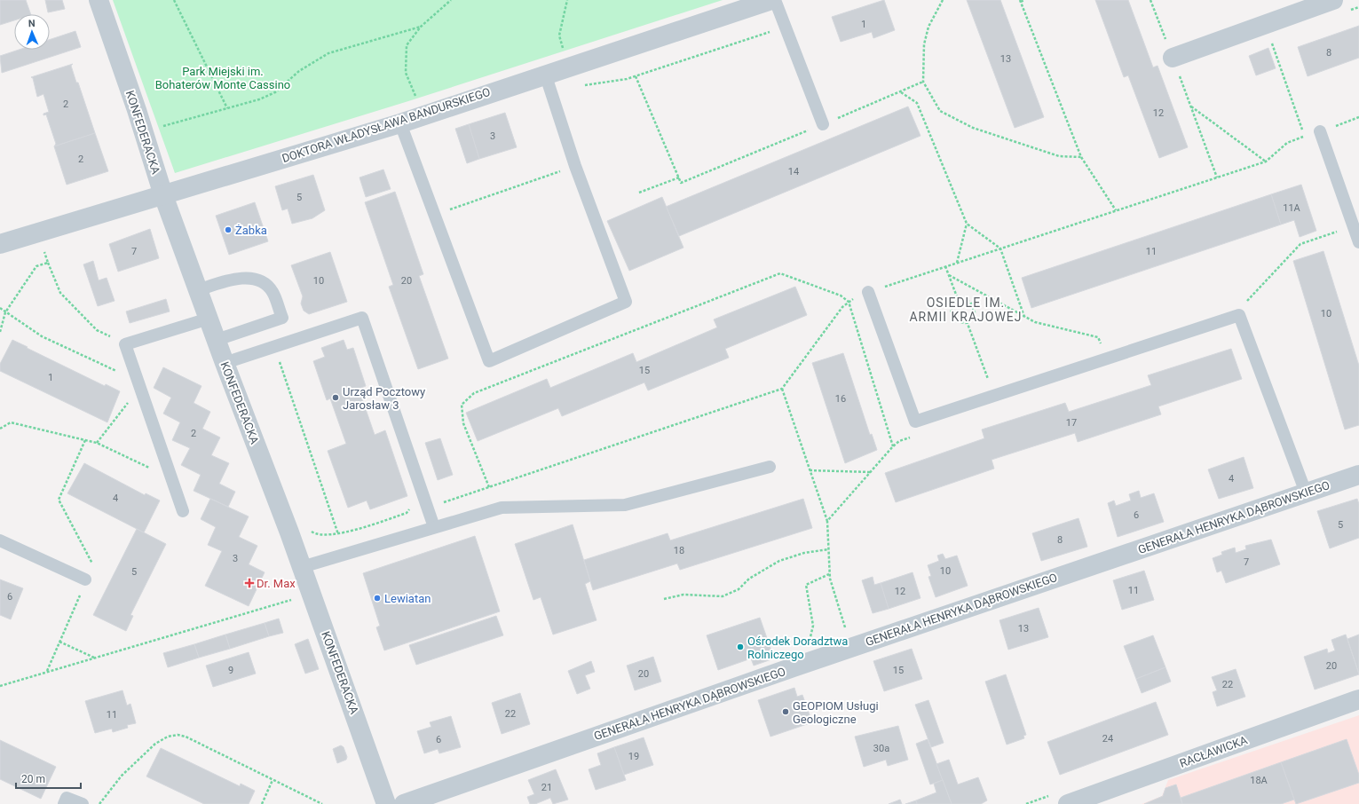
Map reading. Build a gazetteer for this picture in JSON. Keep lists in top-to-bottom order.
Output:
{
  "streets": {
    "street": [
      "DOKTORA WŁADYSŁAWA BANDURSKIEGO",
      "KONFEDERACKA",
      "GENERAŁA HENRYKA DĄBROWSKIEGO",
      "RACŁAWICKA"
    ]
  },
  "crossings": [
    ["DOKTORA WŁADYSŁAWA BANDURSKIEGO", "KONFEDERACKA"]
  ],
  "districts": ["OSIEDLE IM. ARMII KRAJOWEJ"],
  "parks": ["Park Miejski im. Bohaterów Monte Cassino"],
  "places": {
    "other": [
      "Żabka",
      "Urząd Pocztowy Jarosław 3",
      "Lewiatan",
      "Ośrodek Doradztwa Rolniczego",
      "GEOPIOM Usługi Geologiczne"
    ],
    "health": ["Dr. Max"]
  },
  "house_numbers": [
    "1",
    "8",
    "13",
    "2",
    "12",
    "3",
    "2",
    "14",
    "5",
    "11A",
    "7",
    "11",
    "10",
    "20",
    "10",
    "15",
    "1",
    "16",
    "17",
    "2",
    "4",
    "4",
    "6",
    "5",
    "8",
    "18",
    "3",
    "7",
    "10",
    "5",
    "11",
    "12",
    "6",
    "13",
    "20",
    "9",
    "15",
    "20",
    "22",
    "22",
    "11",
    "24",
    "6",
    "30a",
    "19",
    "18A",
    "21"
  ],
  "scale_bar": "20 m",
  "north": "top"
}
